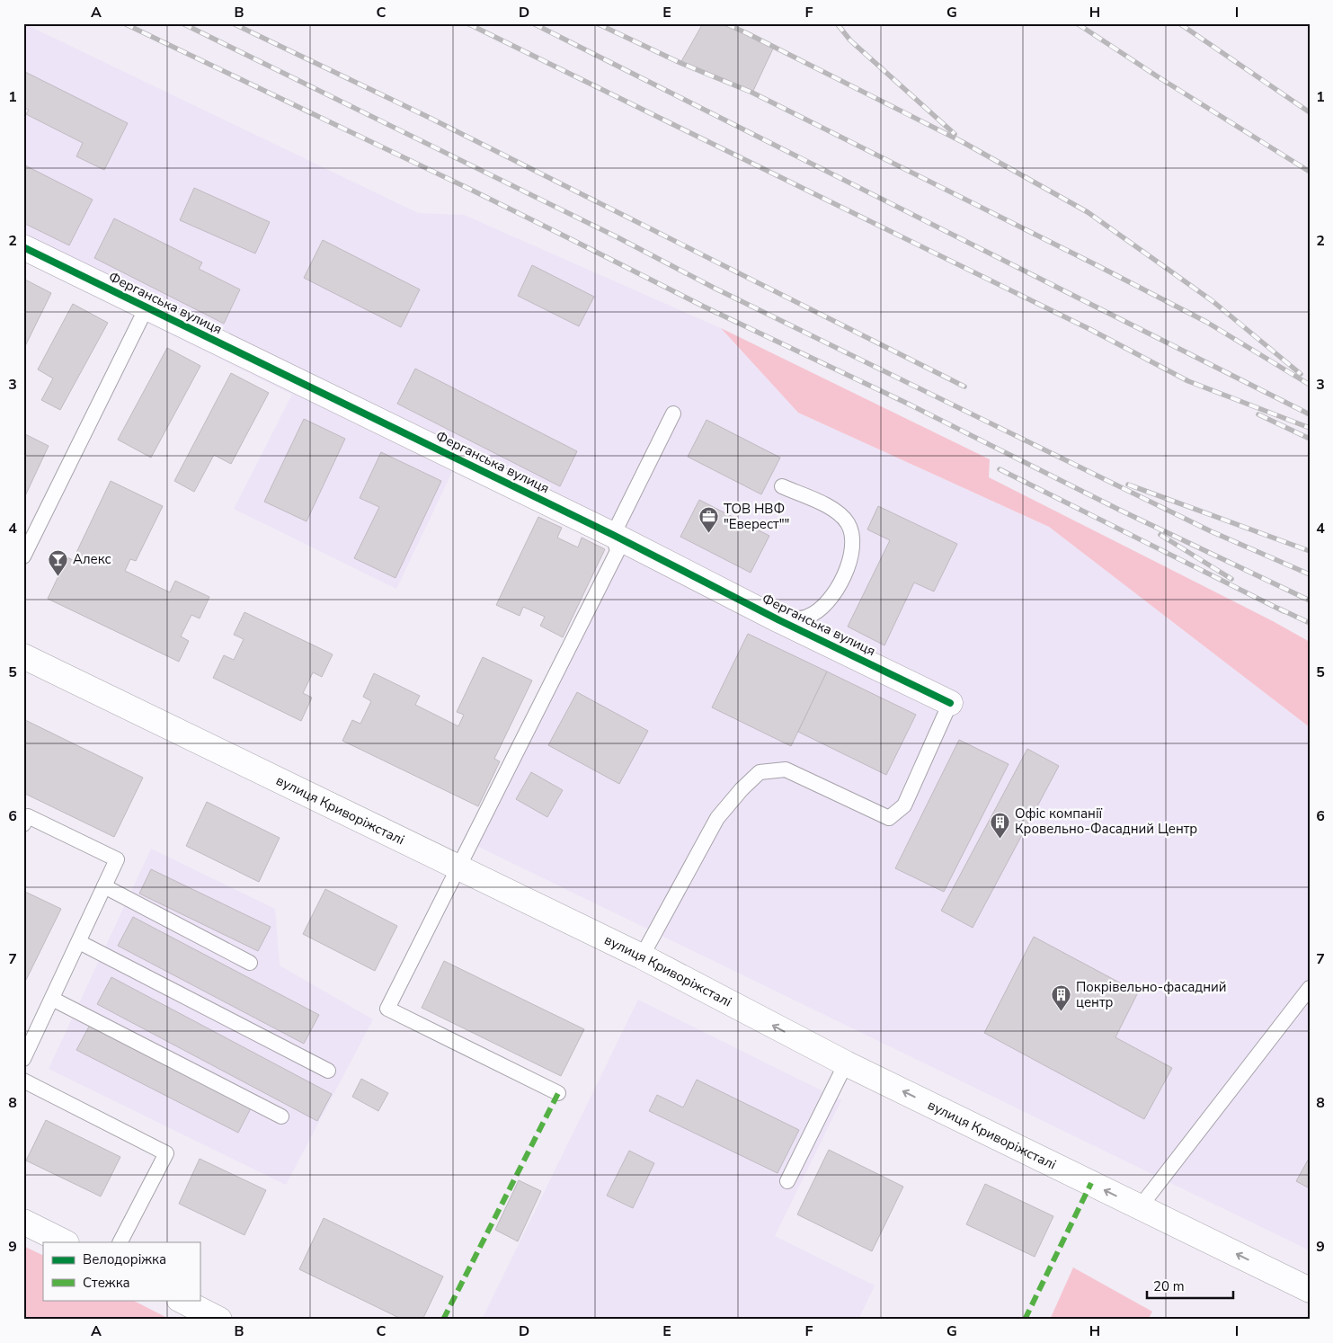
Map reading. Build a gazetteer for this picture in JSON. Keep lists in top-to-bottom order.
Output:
{
  "streets": {
    "main road": ["Ферганська вулиця", "вулиця Криворіжсталі"]
  },
  "one_way": ["вулиця Криворіжсталі"],
  "places": {
    "office": ["ТОВ НВФ \"Еверест\"\""],
    "bar": ["Алекс"],
    "building": ["Офіс компанії Кровельно-Фасадний Центр", "Покрівельно-фасадний центр"]
  },
  "legend": ["Велодоріжка", "Стежка"],
  "scale_bar": "20 m",
  "grid": {
    "columns": [
      "A",
      "B",
      "C",
      "D",
      "E",
      "F",
      "G",
      "H",
      "I"
    ],
    "rows": [
      "1",
      "2",
      "3",
      "4",
      "5",
      "6",
      "7",
      "8",
      "9"
    ]
  }
}
